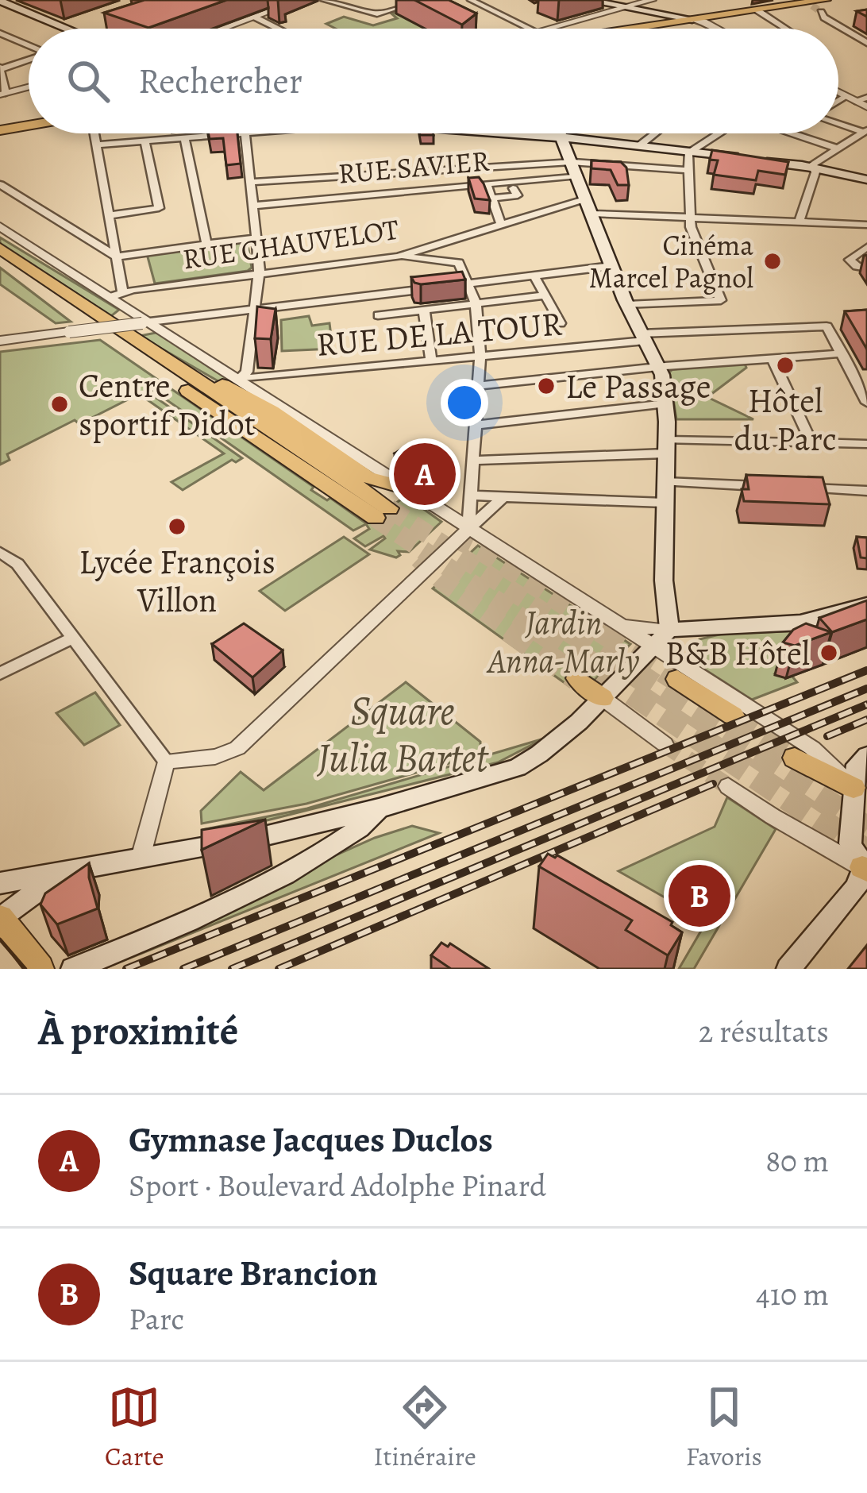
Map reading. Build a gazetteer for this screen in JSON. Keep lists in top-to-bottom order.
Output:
{
  "streets": {
    "street": ["RUE SAVIER", "RUE CHAUVELOT", "RUE DE LA TOUR"]
  },
  "parks": ["Jardin Anna-Marly", "Square Julia Bartet"],
  "places": [
    "Cinéma Marcel Pagnol",
    "Hôtel du Parc",
    "Le Passage",
    "Centre sportif Didot",
    "Lycée François Villon",
    "B&B Hôtel"
  ],
  "page": {
    "search": "Rechercher",
    "pins": ["A", "B"],
    "heading": ["À proximité", "2 résultats"],
    "list": [
      {
        "mark": "A",
        "name": "Gymnase Jacques Duclos",
        "note": "Sport · Boulevard Adolphe Pinard",
        "value": "80 m"
      },
      {
        "mark": "B",
        "name": "Square Brancion",
        "note": "Parc",
        "value": "410 m"
      }
    ],
    "nav": ["Carte", "Itinéraire", "Favoris"]
  }
}
